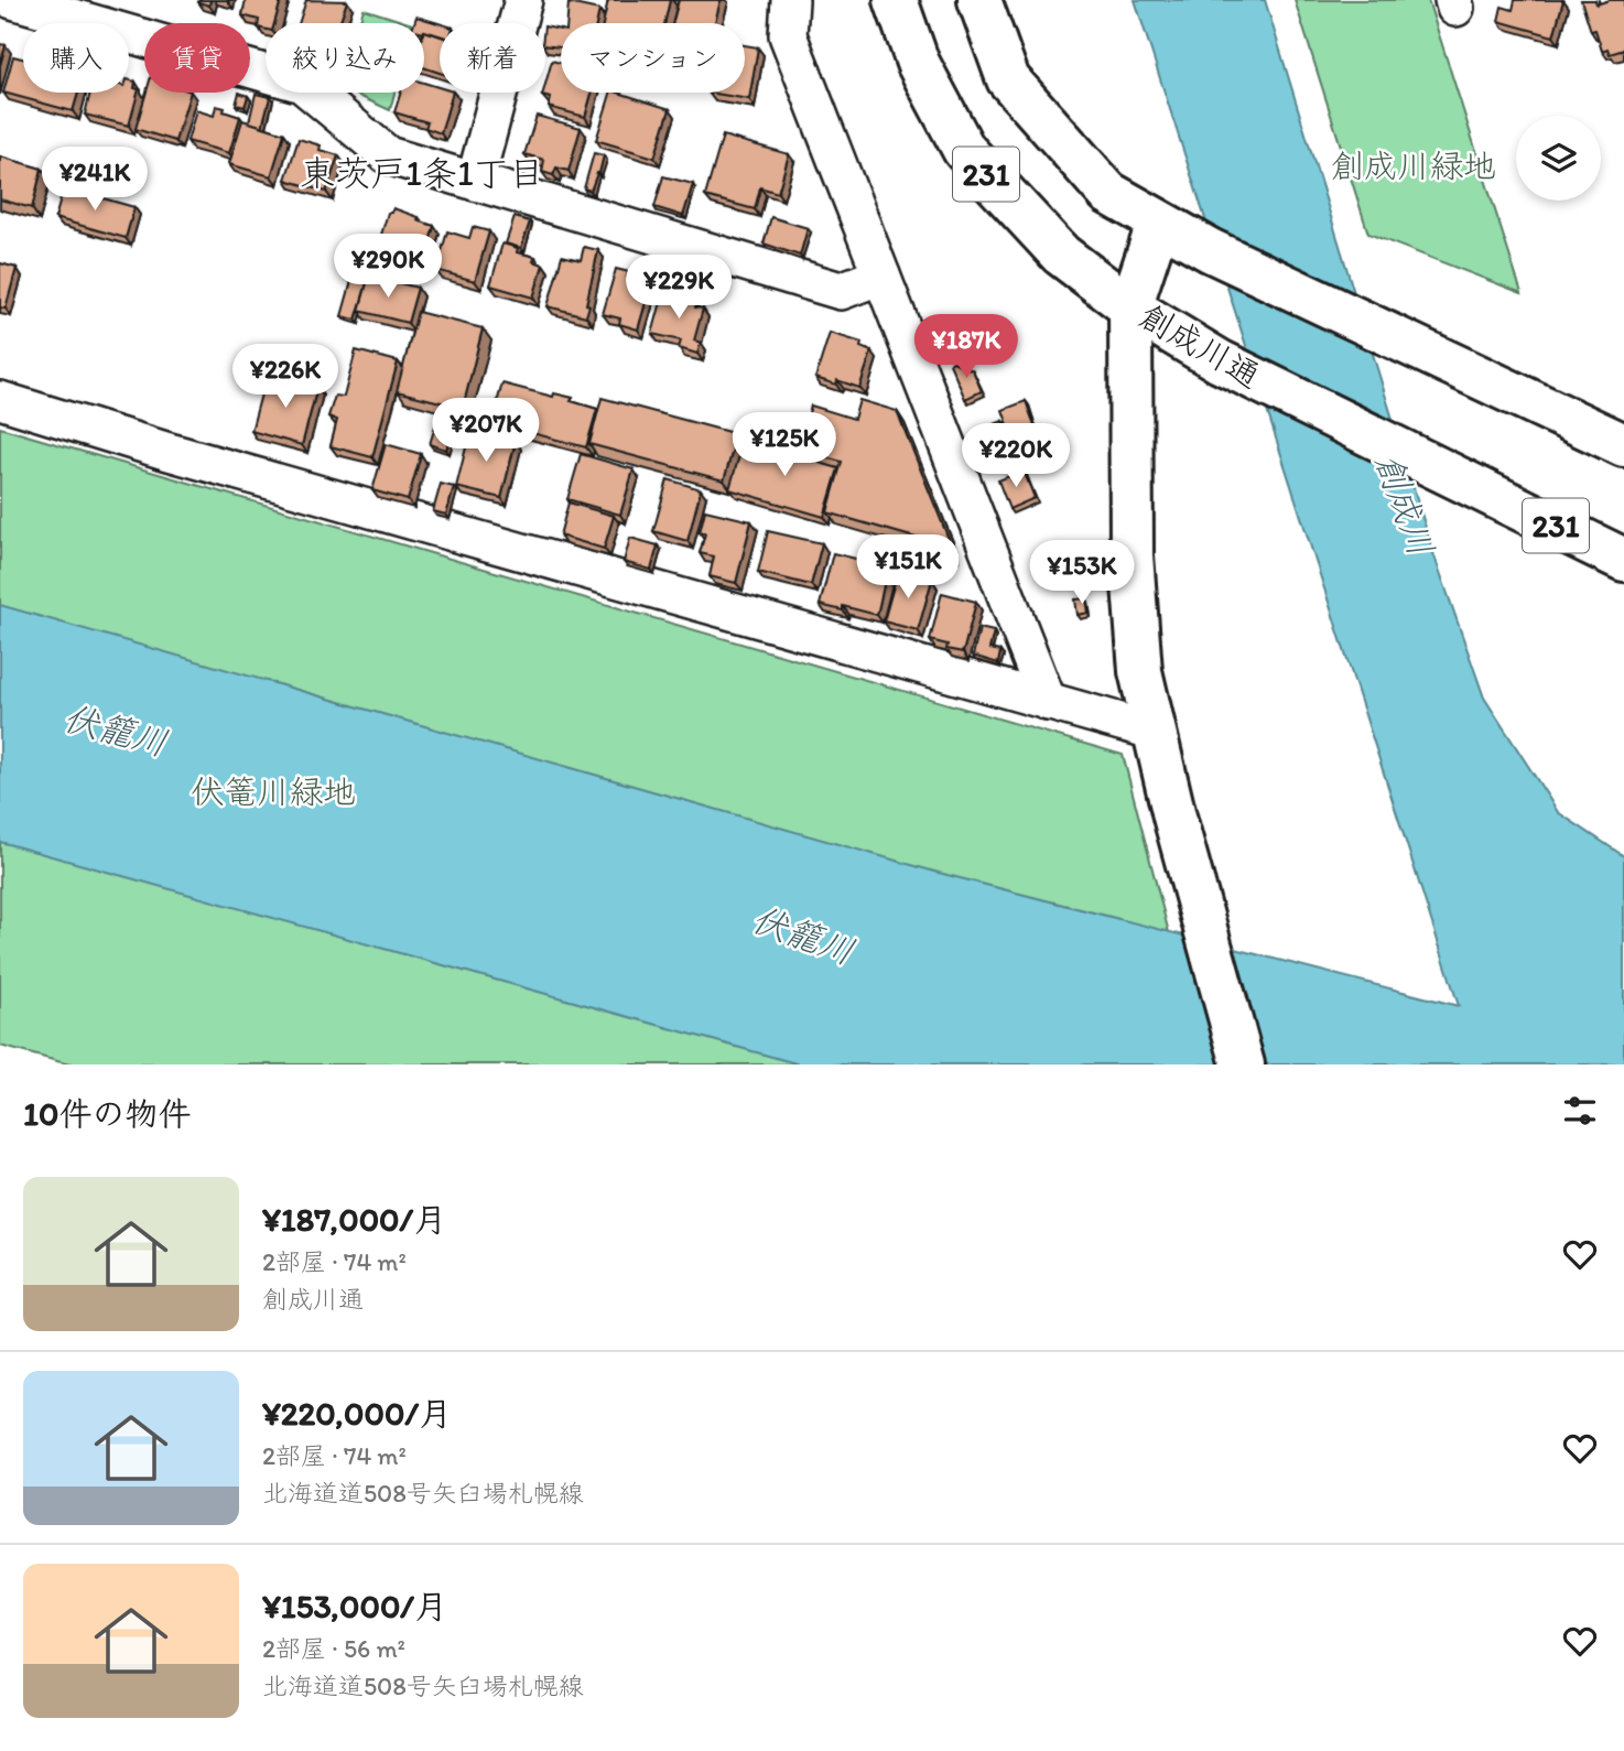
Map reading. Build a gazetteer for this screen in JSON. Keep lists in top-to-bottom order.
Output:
{
  "streets": {
    "main road": ["231", "創成川通"]
  },
  "districts": ["東茨戸1条1丁目"],
  "water": ["創成川", "伏籠川"],
  "parks": ["創成川緑地", "伏篭川緑地"],
  "page": {
    "chip": [
      "購入",
      "賃貸",
      "絞り込み",
      "新着",
      "マンション"
    ],
    "price": [
      "¥241K",
      "¥290K",
      "¥229K",
      "¥187K",
      "¥226K",
      "¥207K",
      "¥125K",
      "¥220K",
      "¥151K",
      "¥153K"
    ],
    "heading": "10件の物件",
    "list": [
      {
        "name": "¥187,000/月",
        "note": "2部屋 · 74 m² · 創成川通"
      },
      {
        "name": "¥220,000/月",
        "note": "2部屋 · 74 m² · 北海道道508号矢臼場札幌線"
      },
      {
        "name": "¥153,000/月",
        "note": "2部屋 · 56 m² · 北海道道508号矢臼場札幌線"
      }
    ]
  }
}
